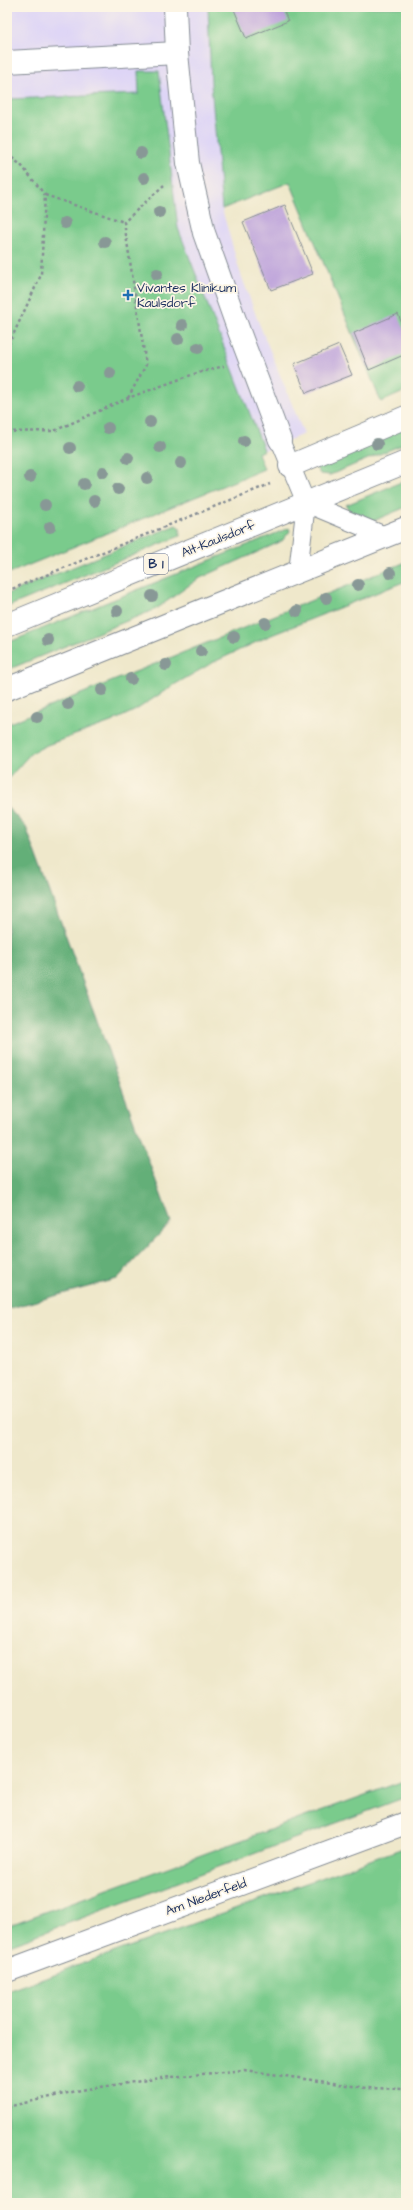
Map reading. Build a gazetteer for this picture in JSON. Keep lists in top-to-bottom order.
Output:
{
  "streets": {
    "street": ["Alt-Kaulsdorf", "B 1", "Am Niederfeld"]
  },
  "places": {
    "health": ["Vivantes Klinikum Kaulsdorf"]
  }
}
